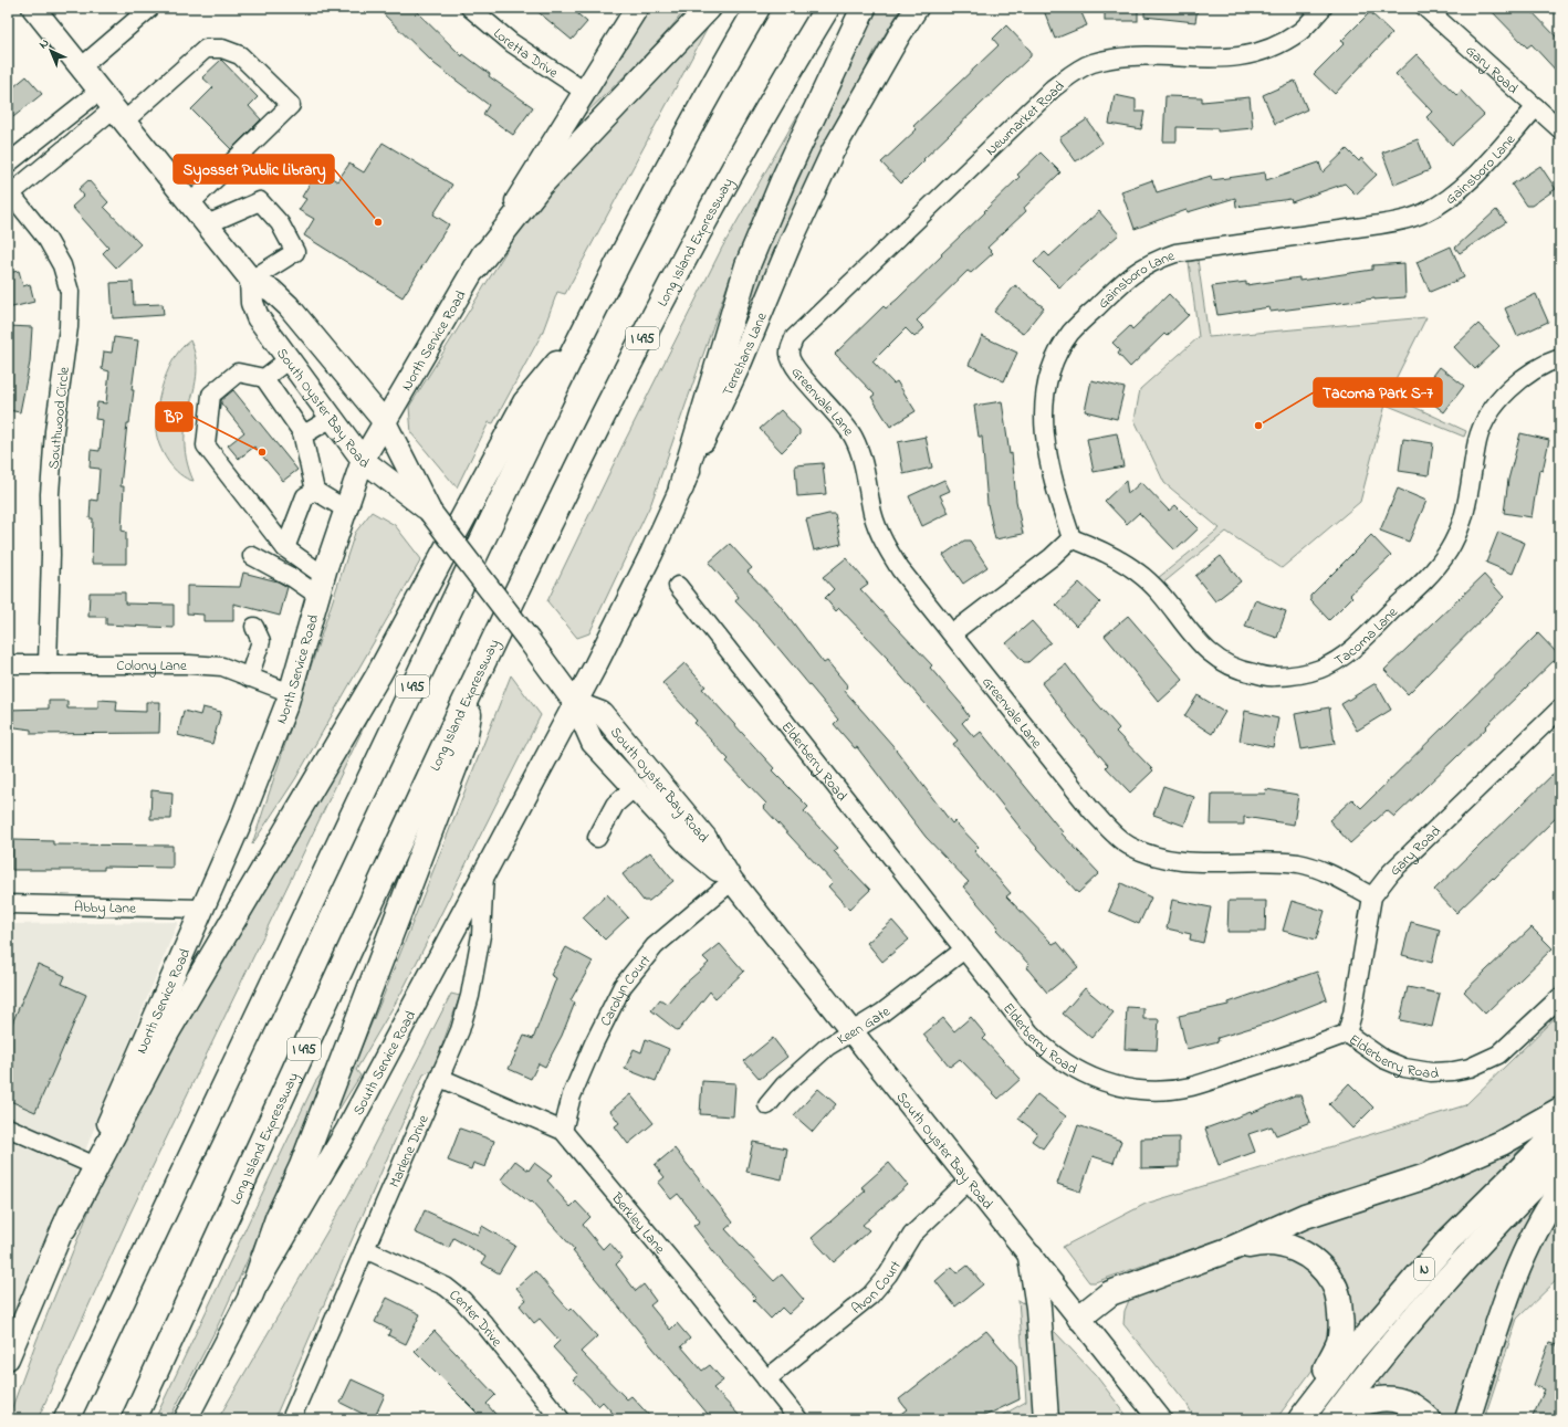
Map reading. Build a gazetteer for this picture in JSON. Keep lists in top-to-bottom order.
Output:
{
  "streets": {
    "highway": ["Long Island Expressway", "I 495", "N"],
    "main road": [
      "North Service Road",
      "Terrehans Lane",
      "South Oyster Bay Road",
      "South Service Road"
    ],
    "street": [
      "Loretta Drive",
      "Gary Road",
      "Newmarket Road",
      "Gainsboro Lane",
      "Greenvale Lane",
      "Southwood Circle",
      "Tacoma Lane",
      "Colony Lane",
      "Elderberry Road",
      "Abby Lane",
      "Carolyn Court",
      "Keen Gate",
      "Marlene Drive",
      "Berkley Lane",
      "Avon Court",
      "Center Drive"
    ]
  },
  "crossings": [
    ["Loretta Drive", "North Service Road"],
    ["Gary Road", "Gainsboro Lane"],
    ["Gary Road", "Greenvale Lane"],
    ["Gary Road", "Elderberry Road"],
    ["Newmarket Road", "Greenvale Lane"],
    ["Gainsboro Lane", "Tacoma Lane"],
    ["North Service Road", "South Oyster Bay Road"],
    ["North Service Road", "Colony Lane"],
    ["North Service Road", "Abby Lane"],
    ["Terrehans Lane", "South Oyster Bay Road"],
    ["Terrehans Lane", "South Service Road"],
    ["South Oyster Bay Road", "Carolyn Court"],
    ["South Oyster Bay Road", "Keen Gate"],
    ["South Oyster Bay Road", "South Service Road"],
    ["South Oyster Bay Road", "Avon Court"],
    ["Southwood Circle", "Colony Lane"],
    ["Elderberry Road", "Keen Gate"],
    ["Carolyn Court", "Berkley Lane"],
    ["South Service Road", "Marlene Drive"],
    ["Marlene Drive", "Berkley Lane"],
    ["Marlene Drive", "Center Drive"],
    ["Berkley Lane", "Avon Court"]
  ],
  "places": ["Syosset Public Library", "Tacoma Park S-7", "BP"],
  "north": "top left"
}
